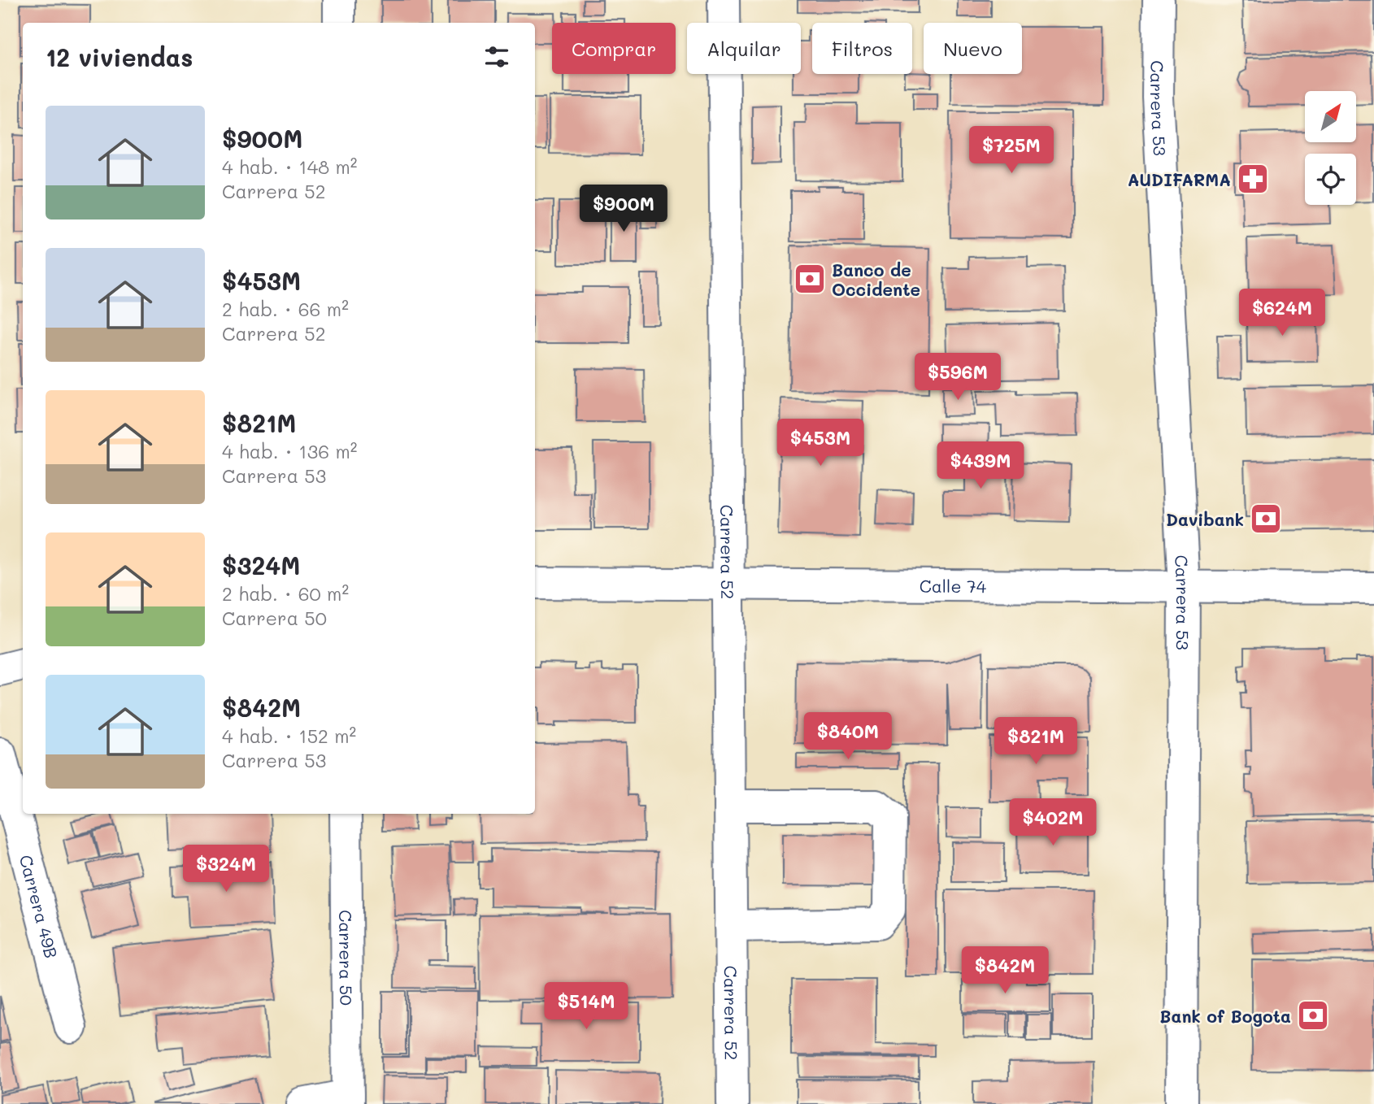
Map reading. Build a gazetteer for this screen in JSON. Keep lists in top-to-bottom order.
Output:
{
  "streets": {
    "street": [
      "Carrera 53",
      "Carrera 52",
      "Calle 74",
      "Carrera 49B",
      "Carrera 50"
    ]
  },
  "crossings": [
    ["Carrera 53", "Calle 74"],
    ["Carrera 52", "Calle 74"]
  ],
  "places": {
    "pharmacy": ["AUDIFARMA"],
    "bank": ["Banco de Occidente", "Davibank", "Bank of Bogota"]
  },
  "north": "top right",
  "page": {
    "chip": [
      "Comprar",
      "Alquilar",
      "Filtros",
      "Nuevo"
    ],
    "heading": "12 viviendas",
    "list": [
      {
        "name": "$900M",
        "note": "4 hab. · 148 m² · Carrera 52"
      },
      {
        "name": "$453M",
        "note": "2 hab. · 66 m² · Carrera 52"
      },
      {
        "name": "$821M",
        "note": "4 hab. · 136 m² · Carrera 53"
      },
      {
        "name": "$324M",
        "note": "2 hab. · 60 m² · Carrera 50"
      },
      {
        "name": "$842M",
        "note": "4 hab. · 152 m² · Carrera 53"
      }
    ],
    "price": [
      "$725M",
      "$900M",
      "$624M",
      "$596M",
      "$453M",
      "$439M",
      "$840M",
      "$821M",
      "$402M",
      "$324M",
      "$842M",
      "$514M"
    ]
  }
}
